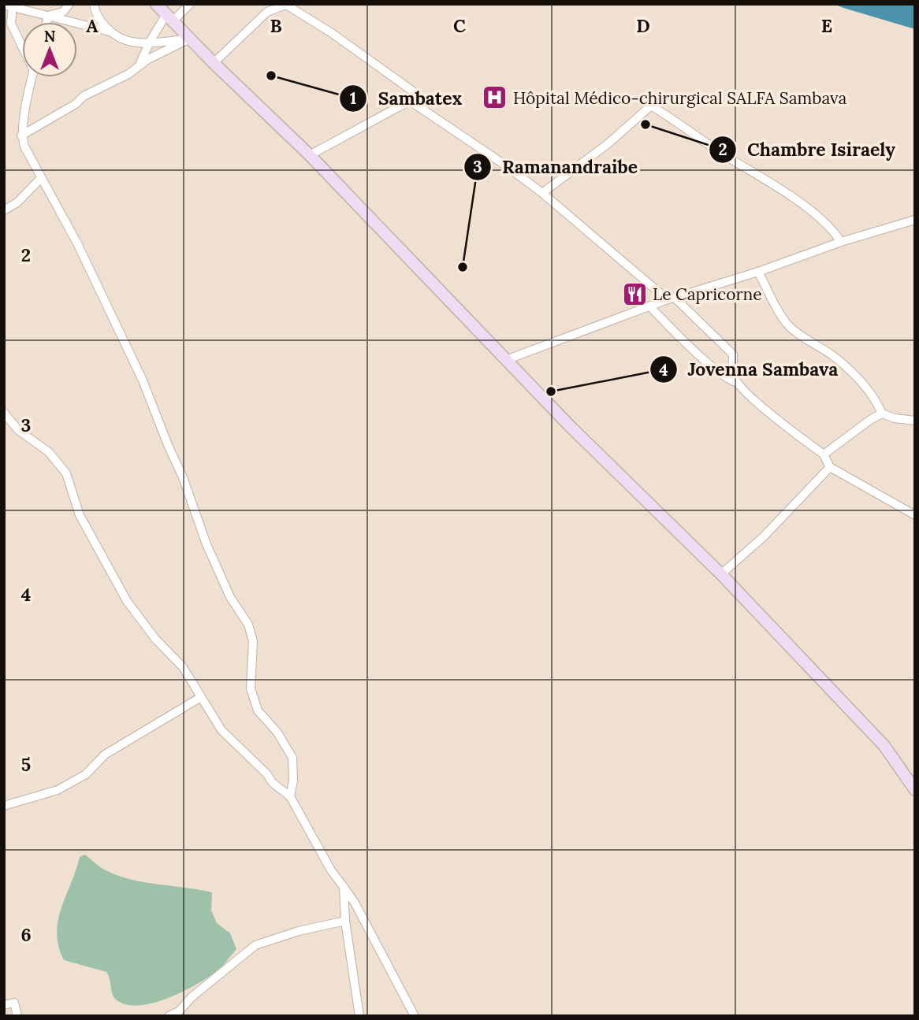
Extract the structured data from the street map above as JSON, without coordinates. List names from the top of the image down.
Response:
{
  "places": {
    "other": [
      "Sambatex",
      "Chambre Isiraely",
      "Ramanandraibe",
      "Jovenna Sambava"
    ],
    "hospital": ["Hôpital Médico-chirurgical SALFA Sambava"],
    "restaurant": ["Le Capricorne"]
  },
  "north": "top",
  "grid": {
    "columns": [
      "A",
      "B",
      "C",
      "D",
      "E"
    ],
    "rows": [
      "2",
      "3",
      "4",
      "5",
      "6"
    ]
  }
}
